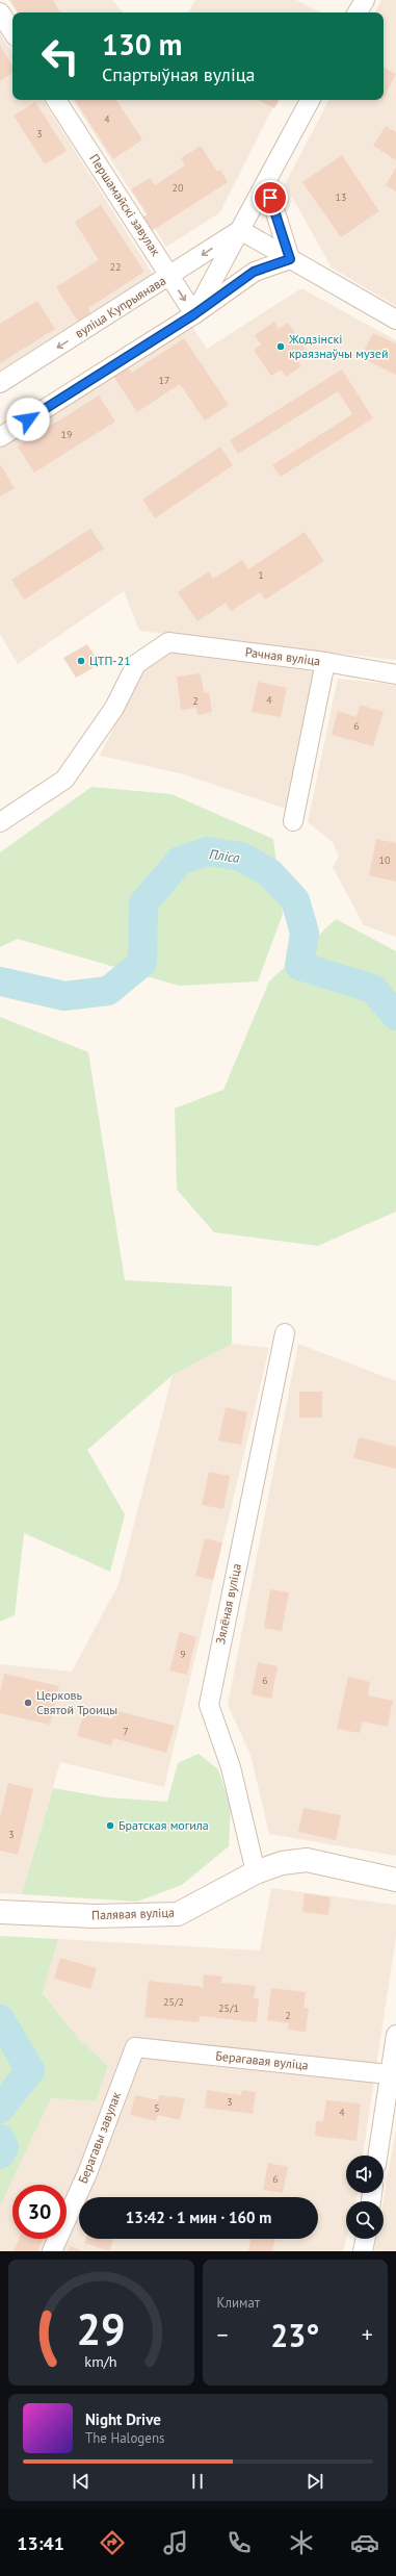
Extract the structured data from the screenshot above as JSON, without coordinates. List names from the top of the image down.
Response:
{
  "streets": {
    "street": [
      "Першамайскі завулак",
      "вуліца Купрыянава",
      "Рачная вуліца",
      "Зялёная вуліца",
      "Палявая вуліца",
      "Берагавая вуліца",
      "Берагавы завулак"
    ]
  },
  "crossings": [
    ["Першамайскі завулак", "вуліца Купрыянава"],
    ["Зялёная вуліца", "Палявая вуліца"],
    ["Берагавая вуліца", "Берагавы завулак"]
  ],
  "water": ["Пліса"],
  "places": [
    "Жодзінскі краязнаўчы музей",
    "ЦТП-21",
    "Церковь Святой Троицы",
    "Братская могила"
  ],
  "house_numbers": [
    "4",
    "3",
    "20",
    "13",
    "22",
    "17",
    "19",
    "1",
    "4",
    "2",
    "6",
    "10",
    "9",
    "6",
    "7",
    "3",
    "25/2",
    "25/1",
    "2",
    "3",
    "5",
    "4",
    "6"
  ],
  "page": {
    "turn": ["130 m", "Спартыўная вуліца"],
    "limit": "30",
    "trip": "13:42 · 1 мин · 160 m",
    "tile": "Климат",
    "heat": ["−", "23°", "+"],
    "song": ["Night Drive", "The Halogens"],
    "tabs": "13:41",
    "gauge": ["29", "km/h"]
  }
}
